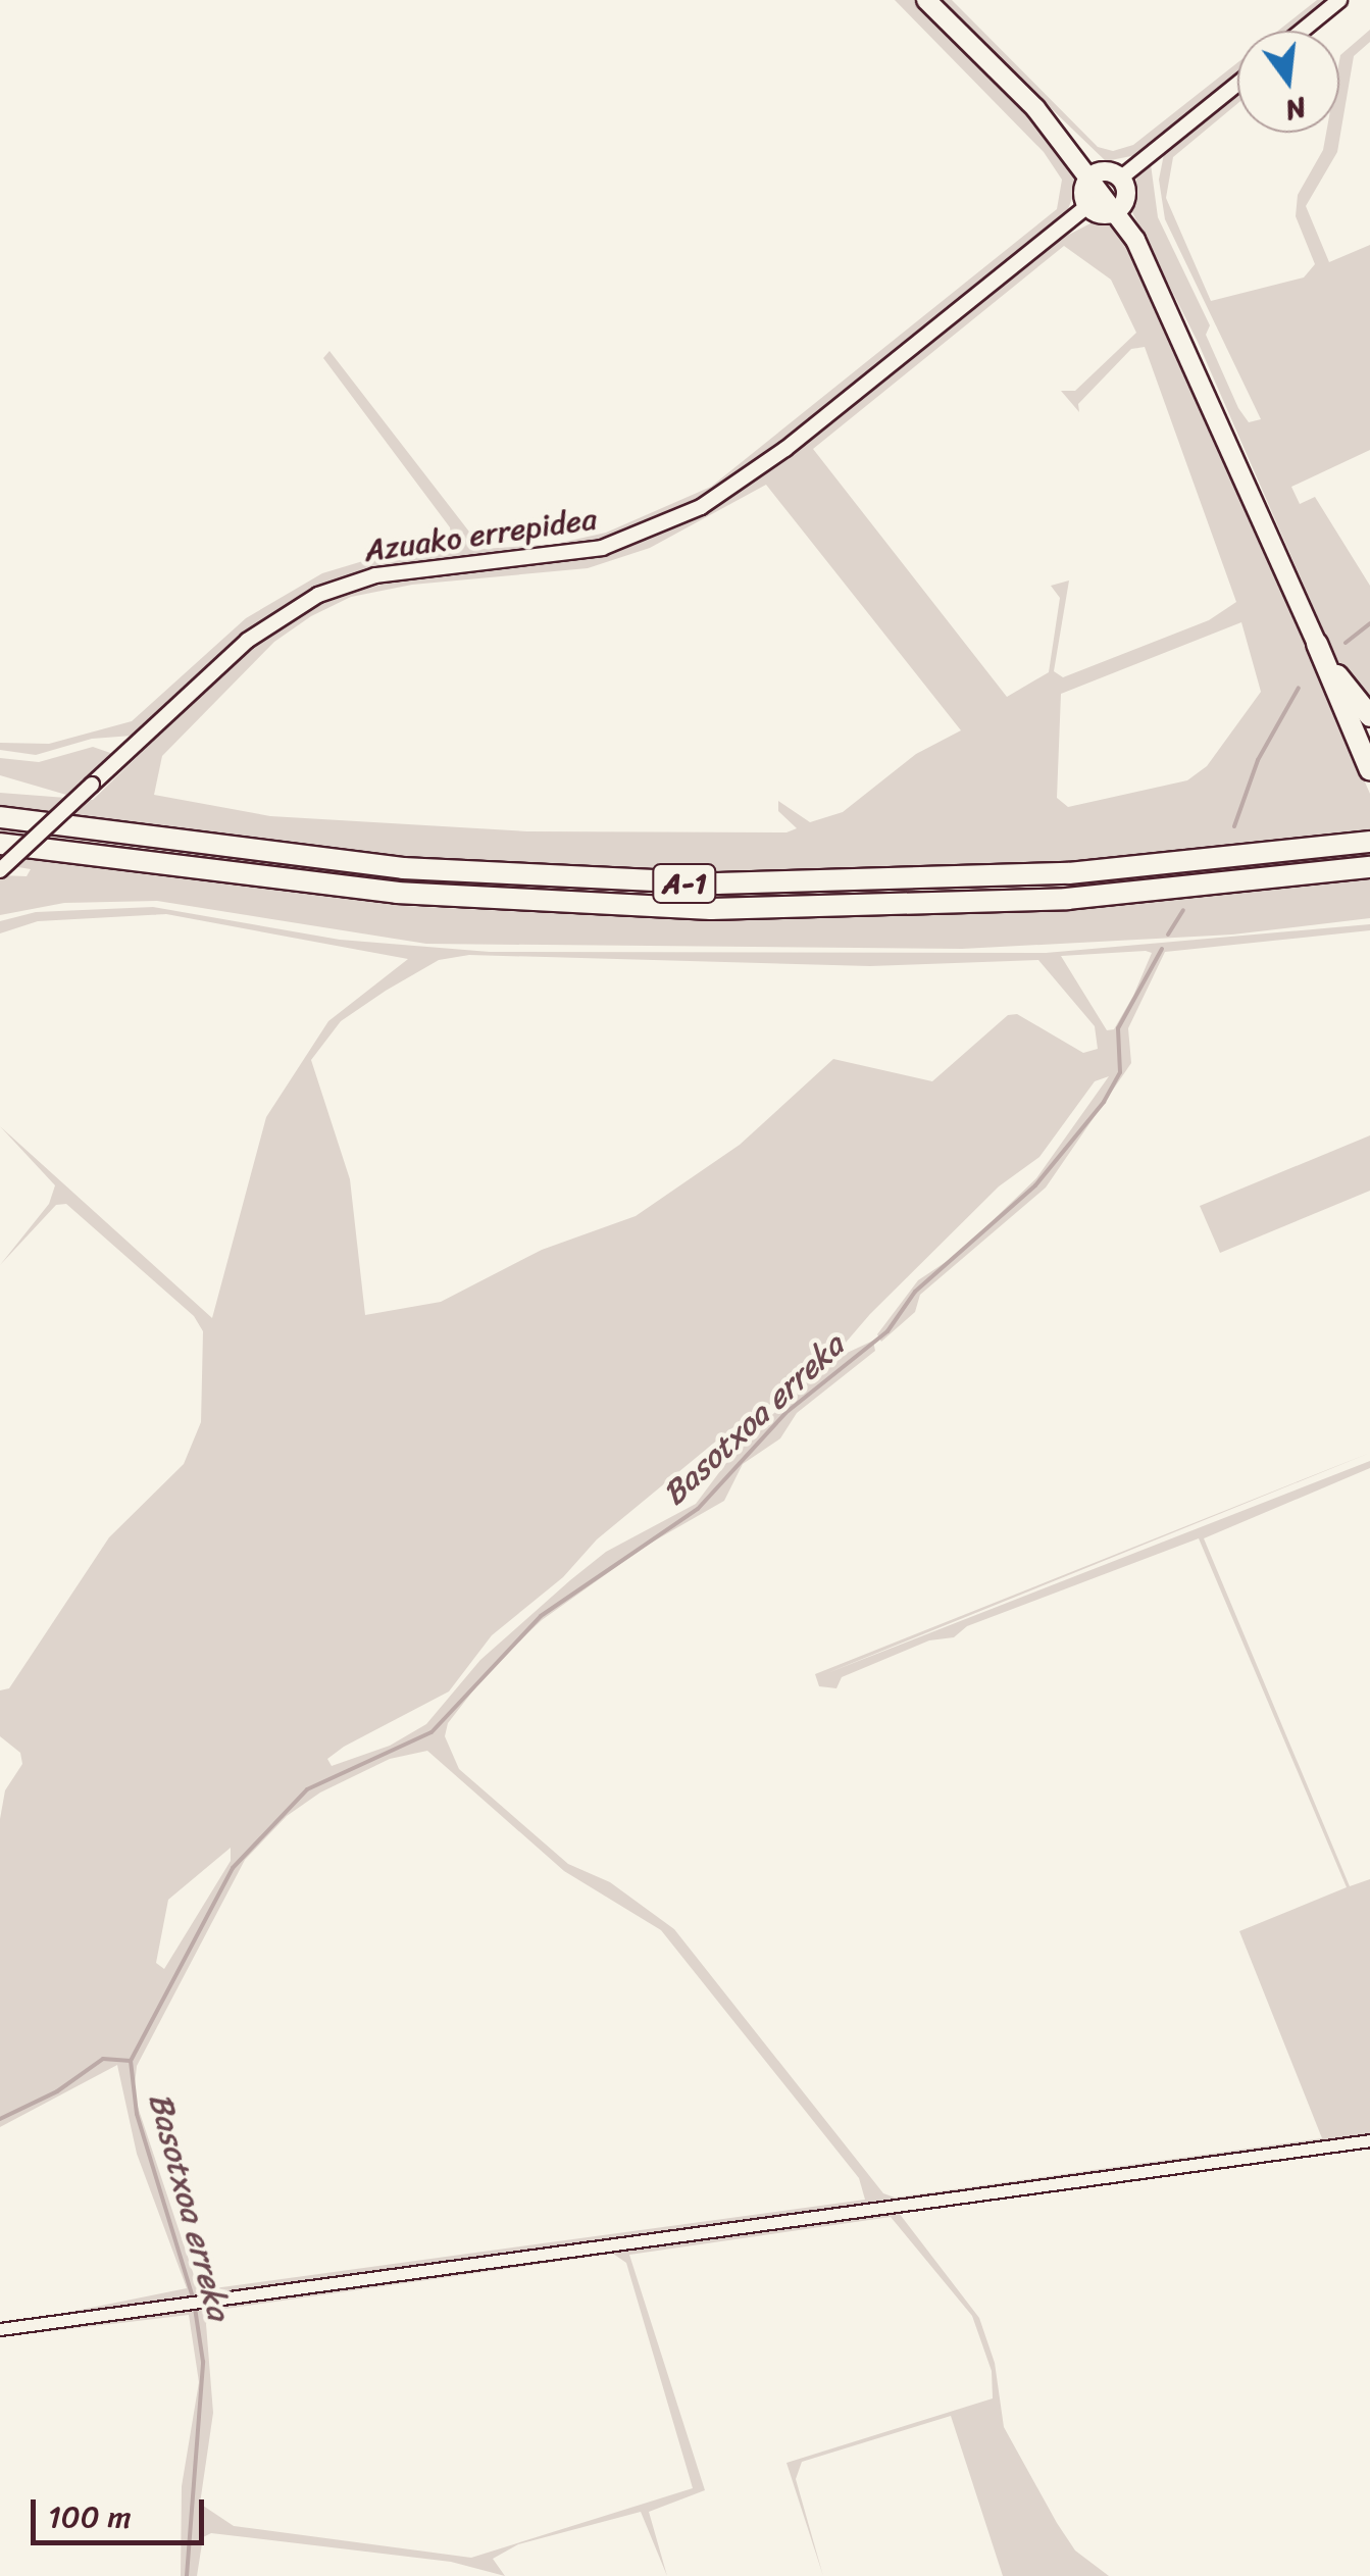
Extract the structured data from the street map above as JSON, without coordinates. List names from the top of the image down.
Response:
{
  "streets": {
    "highway": ["A-1"],
    "street": ["Azuako errepidea"]
  },
  "water": ["Basotxoa erreka"],
  "scale_bar": "100 m",
  "north": "bottom"
}
